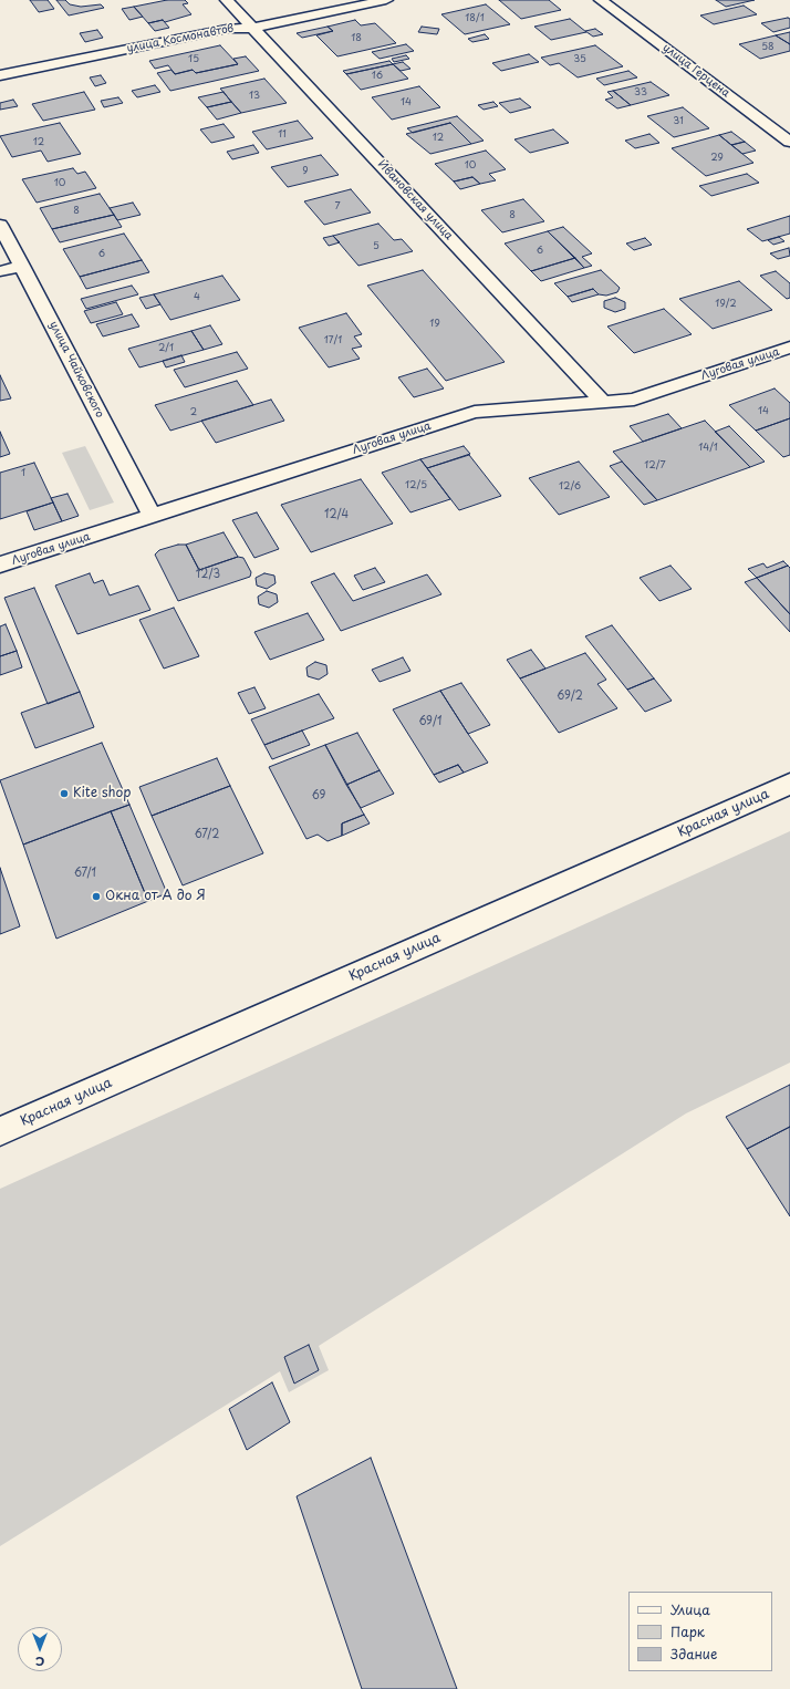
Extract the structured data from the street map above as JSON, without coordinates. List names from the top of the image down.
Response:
{
  "streets": {
    "street": [
      "улица Космонавтов",
      "улица Герцена",
      "Ивановская улица",
      "Луговая улица",
      "улица Чайковского",
      "Красная улица"
    ]
  },
  "crossings": [
    ["улица Космонавтов", "Ивановская улица"],
    ["Ивановская улица", "Луговая улица"],
    ["Луговая улица", "улица Чайковского"]
  ],
  "places": ["Kite shop", "Окна от А до Я"],
  "house_numbers": [
    "18/1",
    "18",
    "58",
    "15",
    "35",
    "16",
    "33",
    "13",
    "14",
    "31",
    "11",
    "12",
    "12",
    "29",
    "10",
    "9",
    "10",
    "7",
    "8",
    "8",
    "5",
    "6",
    "6",
    "4",
    "19/2",
    "19",
    "17/1",
    "2/1",
    "14",
    "2",
    "14/1",
    "12/7",
    "1",
    "12/5",
    "12/6",
    "12/4",
    "12/3",
    "69/2",
    "69/1",
    "69",
    "67/2",
    "67/1"
  ],
  "legend": ["Улица", "Парк", "Здание"],
  "north": "bottom"
}
